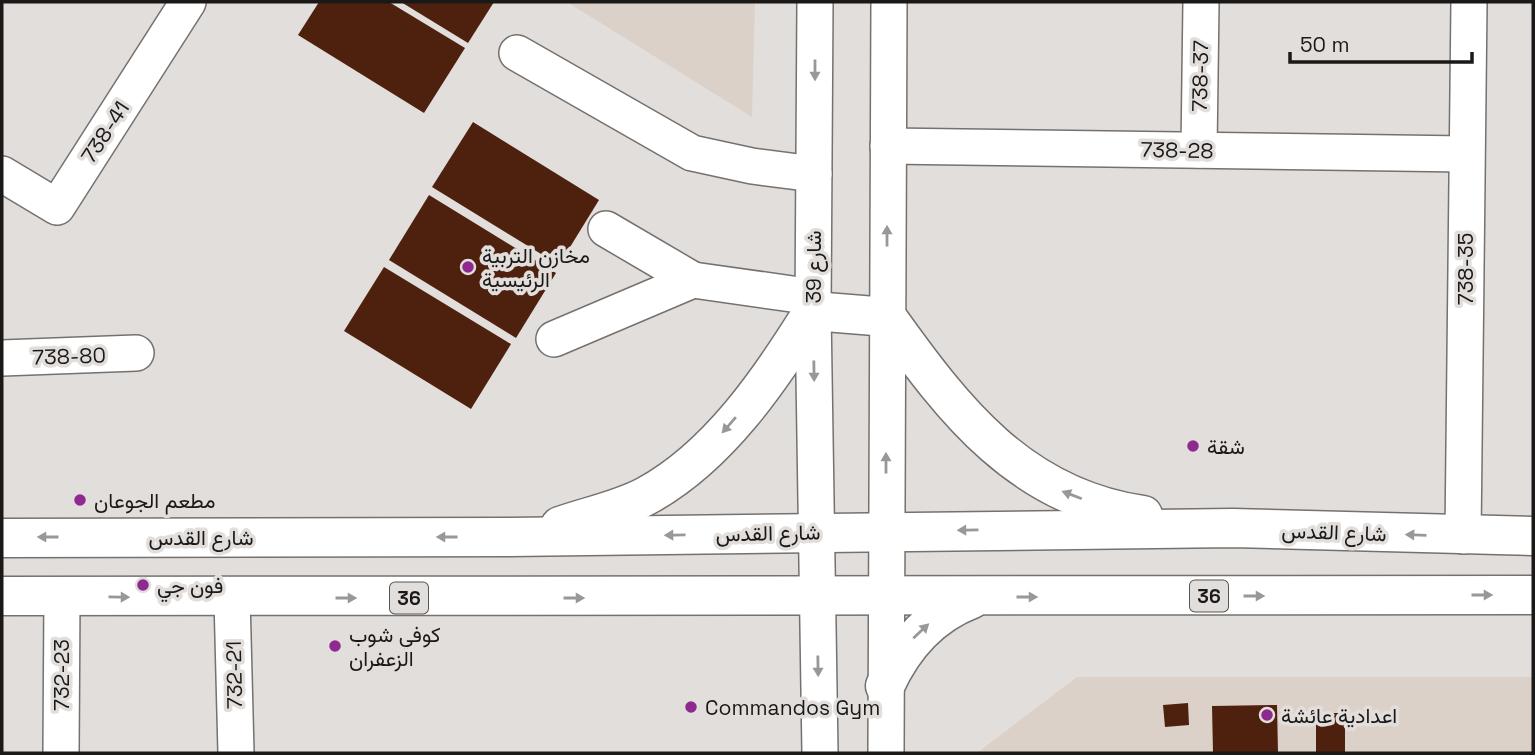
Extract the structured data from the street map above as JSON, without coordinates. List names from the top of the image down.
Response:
{
  "streets": {
    "main road": ["شارع القدس", "36"],
    "street": [
      "738-37",
      "738-41",
      "738-28",
      "شارع 39",
      "738-35",
      "738-80",
      "732-23",
      "732-21"
    ]
  },
  "crossings": [
    ["738-37", "738-28"],
    ["738-28", "738-35"],
    ["شارع 39", "شارع القدس"],
    ["شارع 39", "36"],
    ["738-35", "شارع القدس"],
    ["36", "732-23"],
    ["36", "732-21"]
  ],
  "places": [
    "مخازن التربية الرئيسية",
    "شقة",
    "مطعم الجوعان",
    "فون جي",
    "كوفي شوب الزعفران",
    "Commandos Gym",
    "اعدادية عائشة"
  ],
  "scale_bar": "50 m"
}
